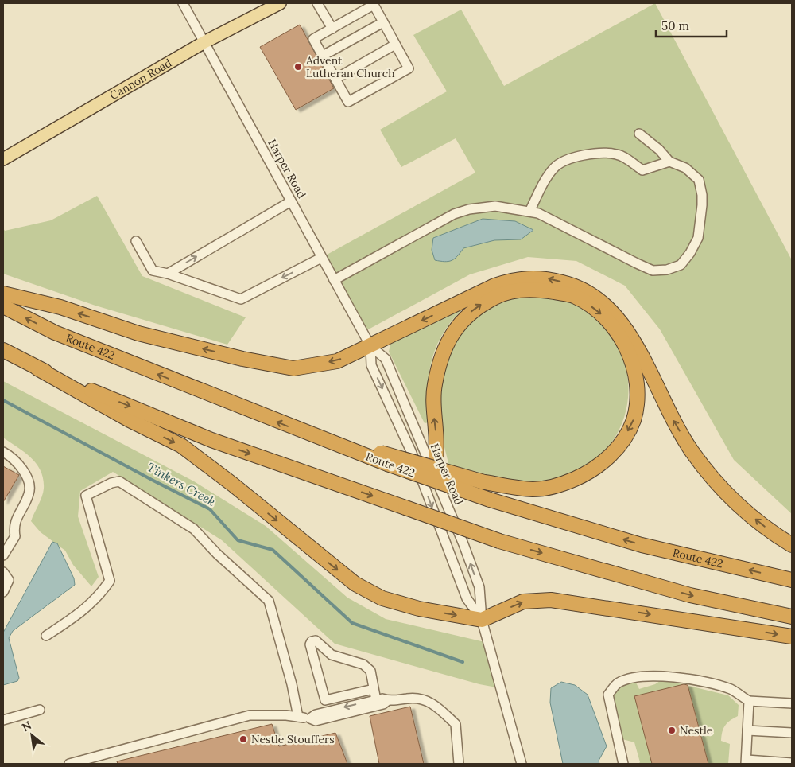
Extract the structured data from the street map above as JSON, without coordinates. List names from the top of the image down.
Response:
{
  "streets": {
    "highway": ["Route 422"],
    "main road": ["Cannon Road"],
    "street": ["Harper Road"]
  },
  "crossings": [
    ["Cannon Road", "Harper Road"]
  ],
  "water": ["Tinkers Creek"],
  "places": ["Advent Lutheran Church", "Nestle", "Nestle Stouffers"],
  "scale_bar": "50 m",
  "north": "top left"
}
